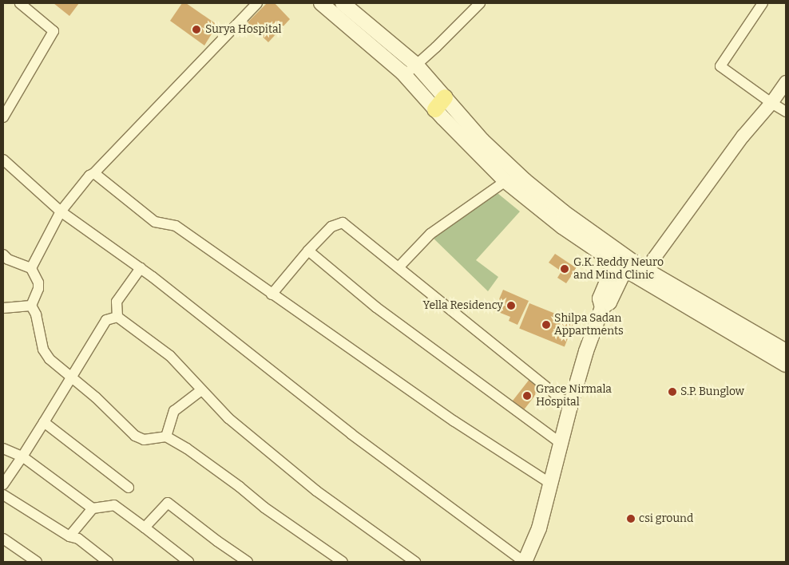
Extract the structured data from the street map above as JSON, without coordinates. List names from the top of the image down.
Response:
{
  "places": [
    "Surya Hospital",
    "G.K. Reddy Neuro and Mind Clinic",
    "Yella Residency",
    "Shilpa Sadan Appartments",
    "S.P. Bunglow",
    "Grace Nirmala Hospital",
    "csi ground"
  ]
}
